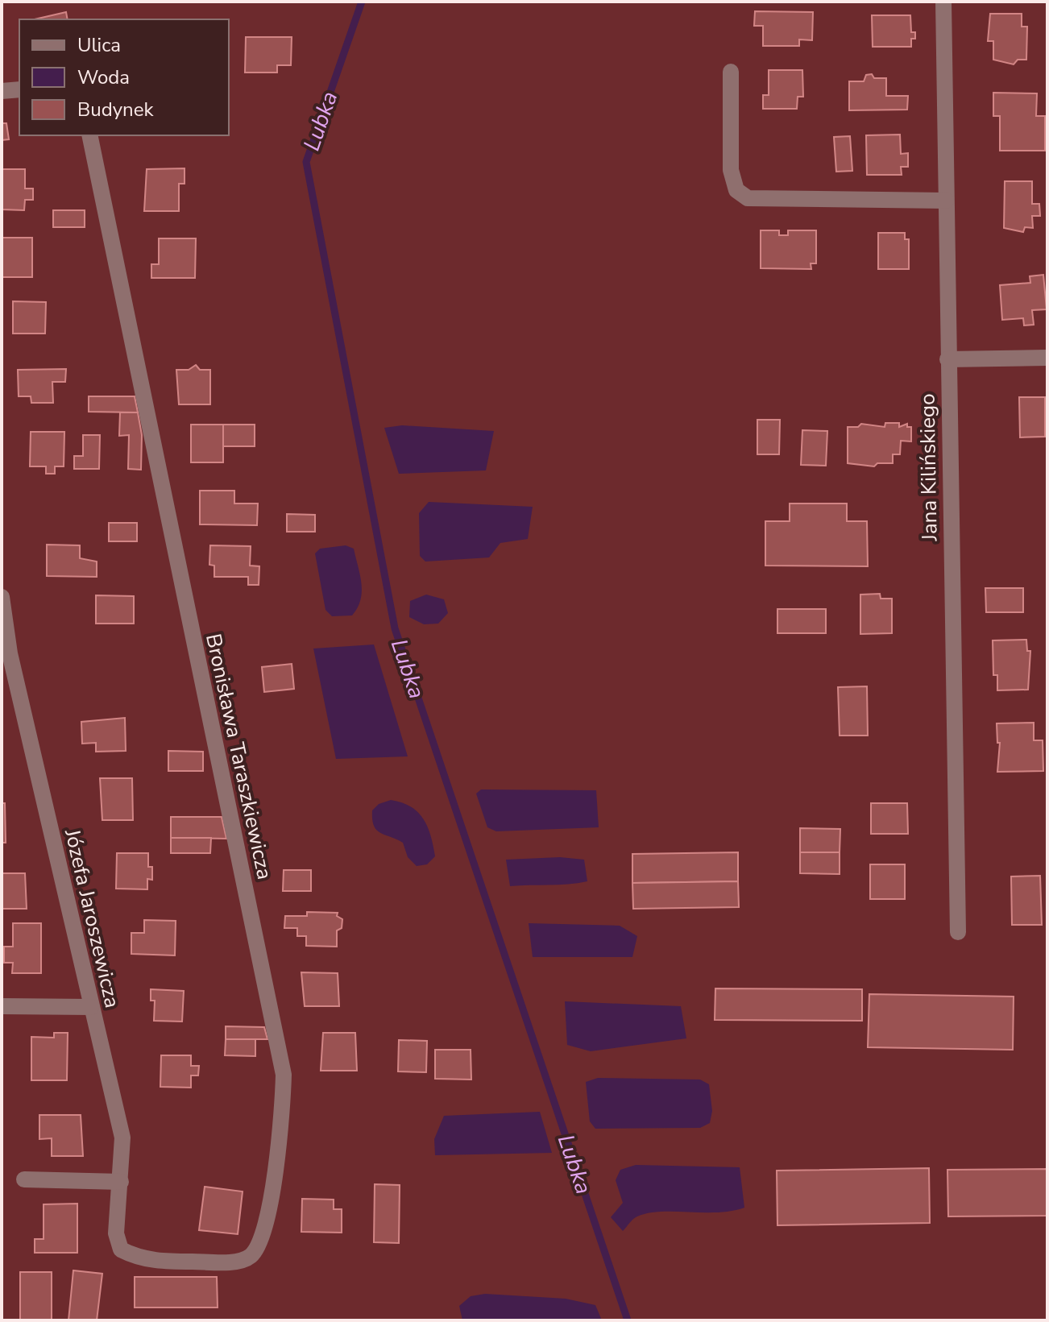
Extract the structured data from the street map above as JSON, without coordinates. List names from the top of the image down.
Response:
{
  "streets": {
    "street": ["Jana Kilińskiego", "Bronisława Taraszkiewicza", "Józefa Jaroszewicza"]
  },
  "crossings": [
    ["Bronisława Taraszkiewicza", "Józefa Jaroszewicza"]
  ],
  "water": ["Lubka"],
  "legend": ["Ulica", "Woda", "Budynek"]
}
